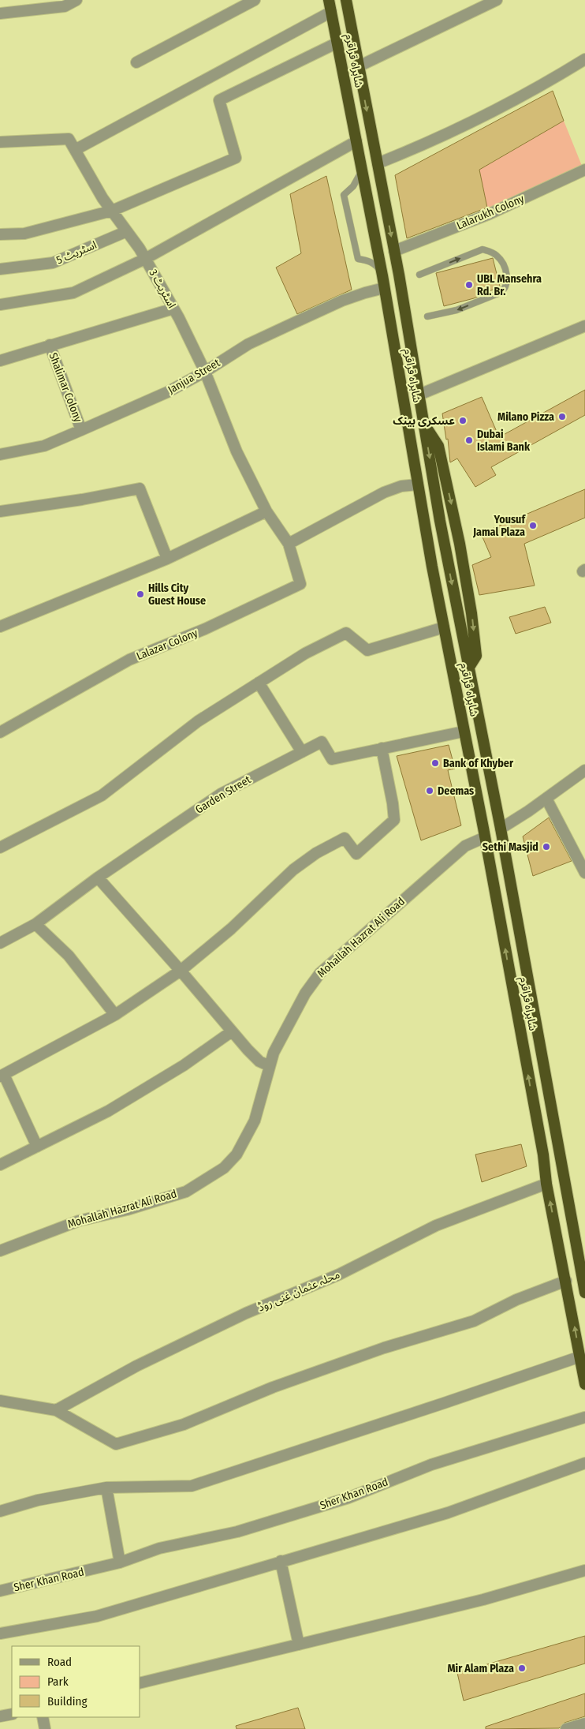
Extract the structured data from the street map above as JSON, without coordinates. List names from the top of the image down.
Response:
{
  "streets": {
    "highway": ["شاہراہ قراقرم"],
    "street": [
      "Lalarukh Colony",
      "اسٹریٹ 5",
      "اسٹریٹ 3",
      "Janjua Street",
      "Shalimar Colony",
      "Lalazar Colony",
      "Garden Street",
      "Mohallah Hazrat Ali Road",
      "محلہ عثمان غنی روڈ",
      "Sher Khan Road"
    ]
  },
  "crossings": [
    ["شاہراہ قراقرم", "Lalarukh Colony"],
    ["شاہراہ قراقرم", "Janjua Street"],
    ["شاہراہ قراقرم", "Garden Street"],
    ["شاہراہ قراقرم", "Mohallah Hazrat Ali Road"],
    ["شاہراہ قراقرم", "محلہ عثمان غنی روڈ"],
    ["اسٹریٹ 5", "اسٹریٹ 3"],
    ["اسٹریٹ 3", "Janjua Street"],
    ["اسٹریٹ 3", "Lalazar Colony"],
    ["Janjua Street", "Shalimar Colony"]
  ],
  "places": [
    "UBL Mansehra Rd. Br.",
    "Milano Pizza",
    "عسکری بینک",
    "Dubai Islami Bank",
    "Yousuf Jamal Plaza",
    "Hills City Guest House",
    "Bank of Khyber",
    "Deemas",
    "Sethi Masjid",
    "Mir Alam Plaza"
  ],
  "legend": ["Road", "Park", "Building"]
}
